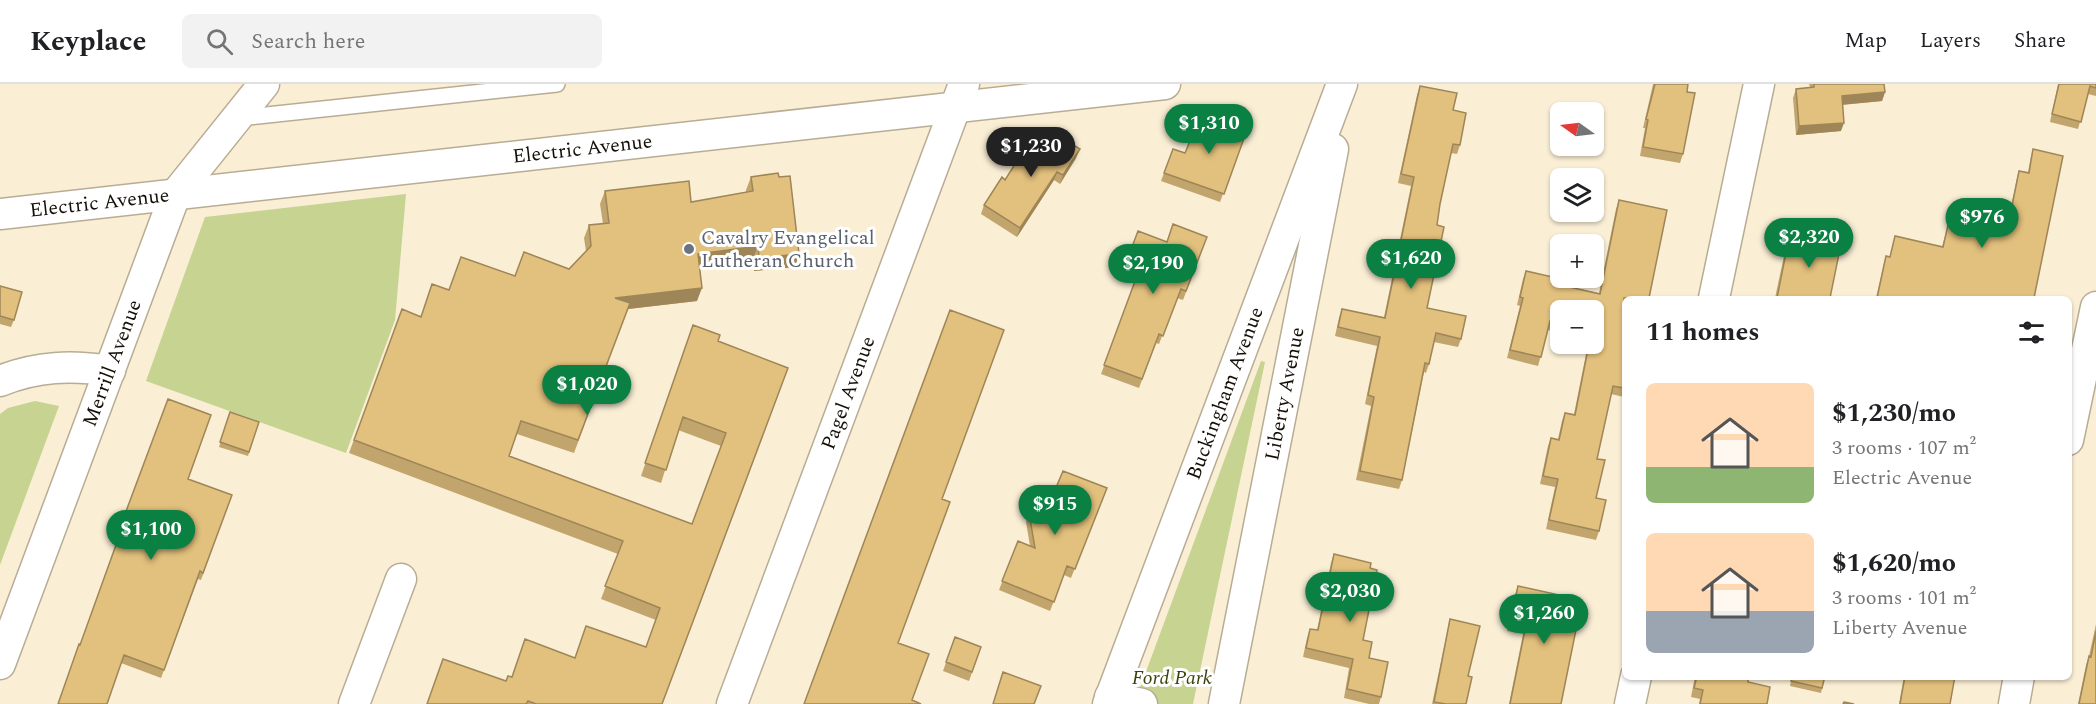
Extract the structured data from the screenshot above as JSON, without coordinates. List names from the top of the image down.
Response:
{
  "streets": {
    "street": [
      "Electric Avenue",
      "Merrill Avenue",
      "Pagel Avenue",
      "Buckingham Avenue",
      "Liberty Avenue"
    ]
  },
  "crossings": [
    ["Electric Avenue", "Merrill Avenue"],
    ["Electric Avenue", "Pagel Avenue"],
    ["Buckingham Avenue", "Liberty Avenue"]
  ],
  "parks": ["Ford Park"],
  "places": ["Cavalry Evangelical Lutheran Church"],
  "north": "left",
  "page": {
    "header": "Keyplace",
    "search": "Search here",
    "nav": ["Map", "Layers", "Share"],
    "map_buttons": ["+", "−"],
    "price": [
      "$1,310",
      "$1,230",
      "$976",
      "$2,320",
      "$1,620",
      "$2,190",
      "$1,020",
      "$915",
      "$1,100",
      "$2,030",
      "$1,260"
    ],
    "heading": "11 homes",
    "list": [
      {
        "name": "$1,230/mo",
        "note": "3 rooms · 107 m² · Electric Avenue"
      },
      {
        "name": "$1,620/mo",
        "note": "3 rooms · 101 m² · Liberty Avenue"
      }
    ]
  }
}
